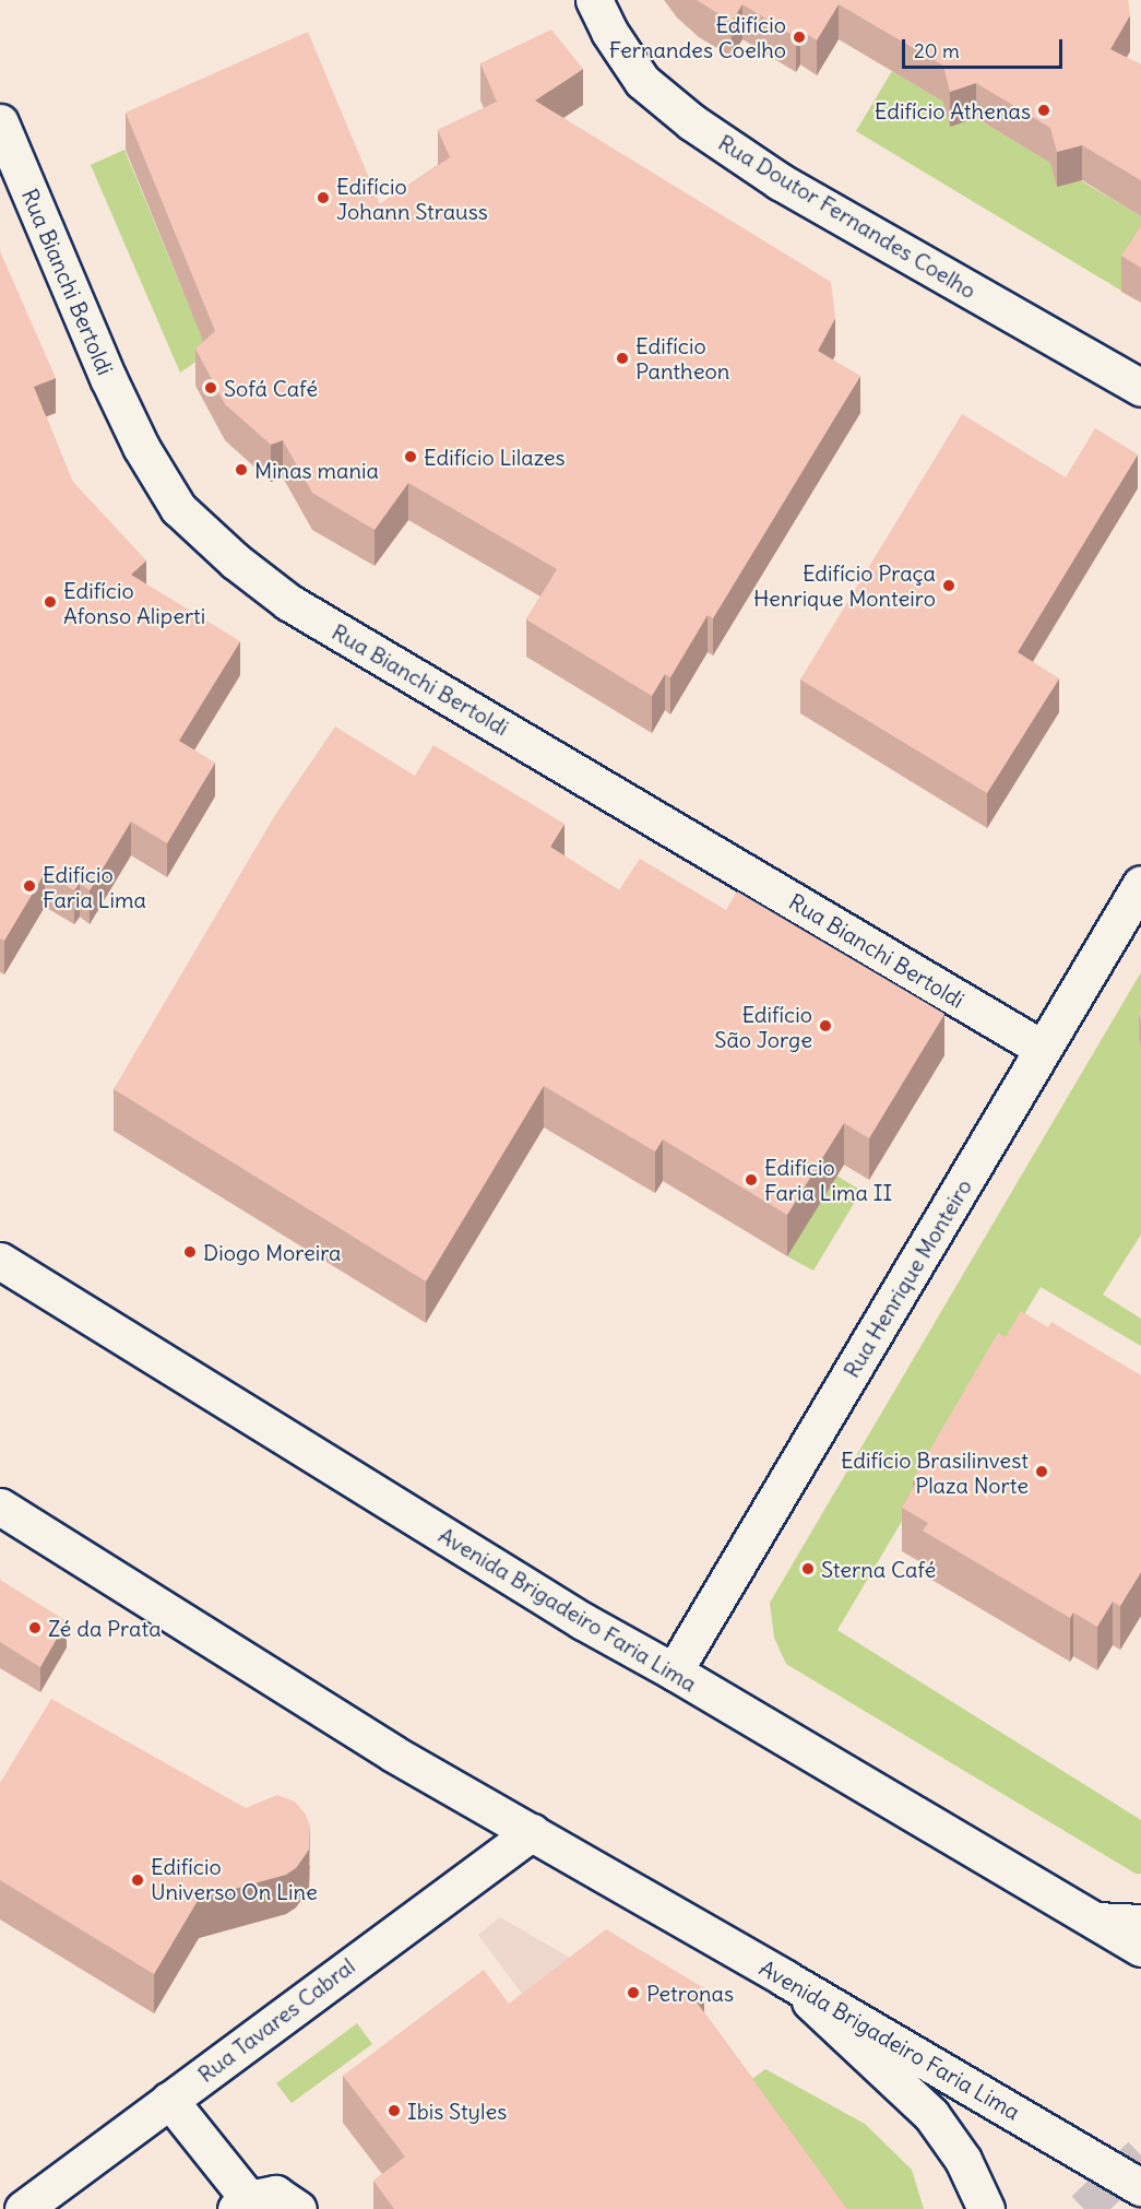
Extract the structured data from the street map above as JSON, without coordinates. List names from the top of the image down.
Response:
{
  "streets": {
    "main road": [
      "Rua Doutor Fernandes Coelho",
      "Rua Bianchi Bertoldi",
      "Rua Henrique Monteiro",
      "Avenida Brigadeiro Faria Lima",
      "Rua Tavares Cabral"
    ]
  },
  "crossings": [
    ["Rua Bianchi Bertoldi", "Rua Henrique Monteiro"],
    ["Rua Henrique Monteiro", "Avenida Brigadeiro Faria Lima"],
    ["Avenida Brigadeiro Faria Lima", "Rua Tavares Cabral"]
  ],
  "places": [
    "Edifício Fernandes Coelho",
    "Edifício Athenas",
    "Edifício Johann Strauss",
    "Edifício Pantheon",
    "Sofá Café",
    "Edifício Lilazes",
    "Minas mania",
    "Edifício Praça Henrique Monteiro",
    "Edifício Afonso Aliperti",
    "Edifício Faria Lima",
    "Edifício São Jorge",
    "Edifício Faria Lima II",
    "Diogo Moreira",
    "Edifício Brasilinvest Plaza Norte",
    "Sterna Café",
    "Zé da Prata",
    "Edifício Universo On Line",
    "Petronas",
    "Ibis Styles"
  ],
  "scale_bar": "20 m"
}
